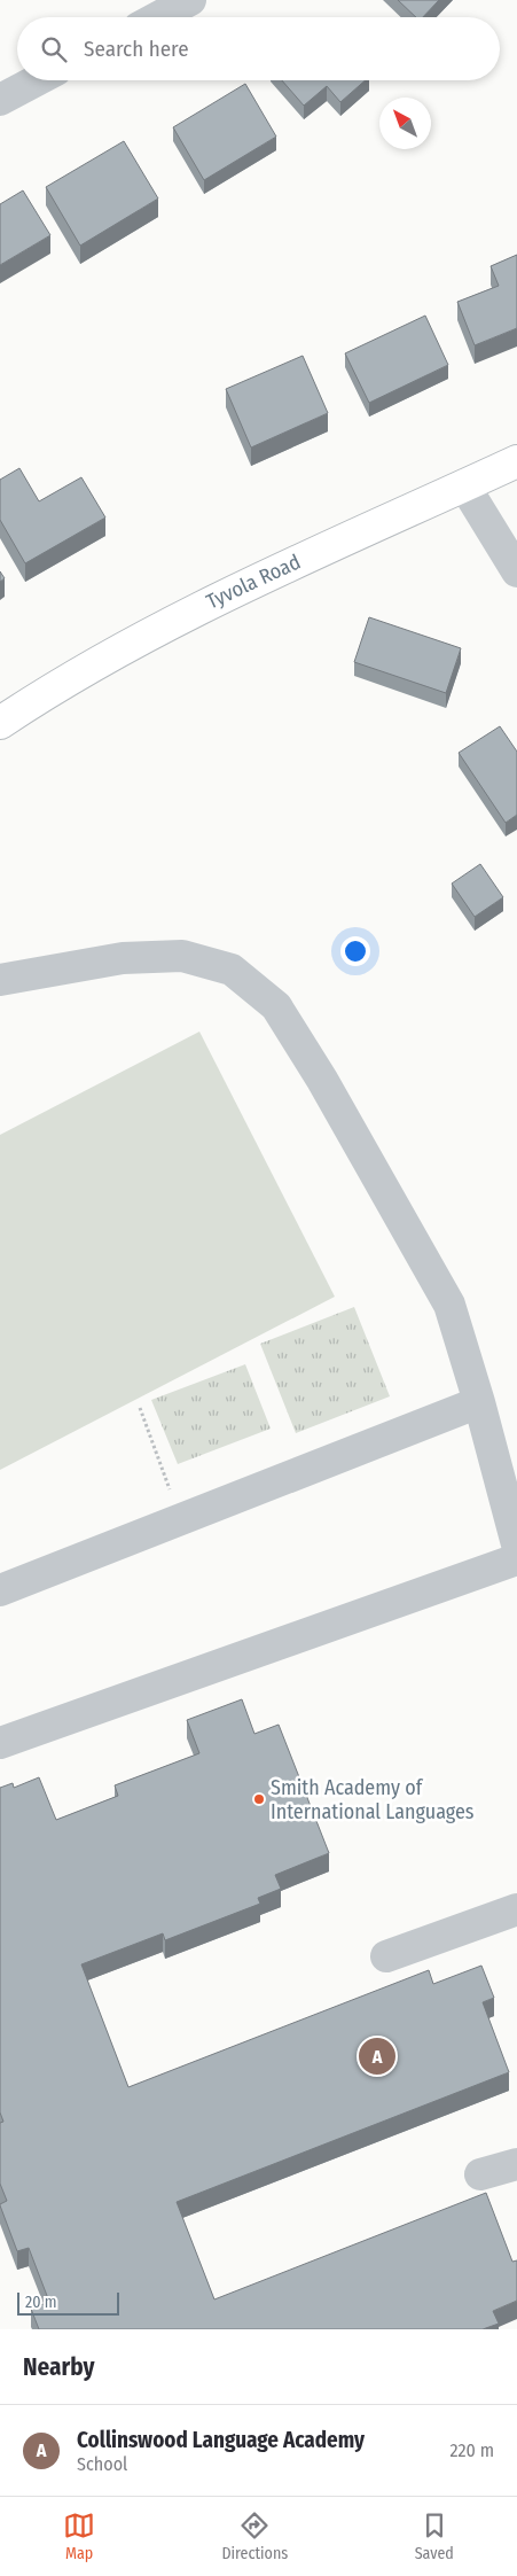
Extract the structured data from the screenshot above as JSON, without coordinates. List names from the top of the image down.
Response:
{
  "streets": {
    "main road": ["Tyvola Road"]
  },
  "places": ["Smith Academy of International Languages"],
  "scale_bar": "20 m",
  "north": "top left",
  "page": {
    "search": "Search here",
    "pins": "A",
    "scale": "20 m",
    "heading": "Nearby",
    "list": [
      {
        "mark": "A",
        "name": "Collinswood Language Academy",
        "note": "School",
        "value": "220 m"
      }
    ],
    "nav": ["Map", "Directions", "Saved"]
  }
}
